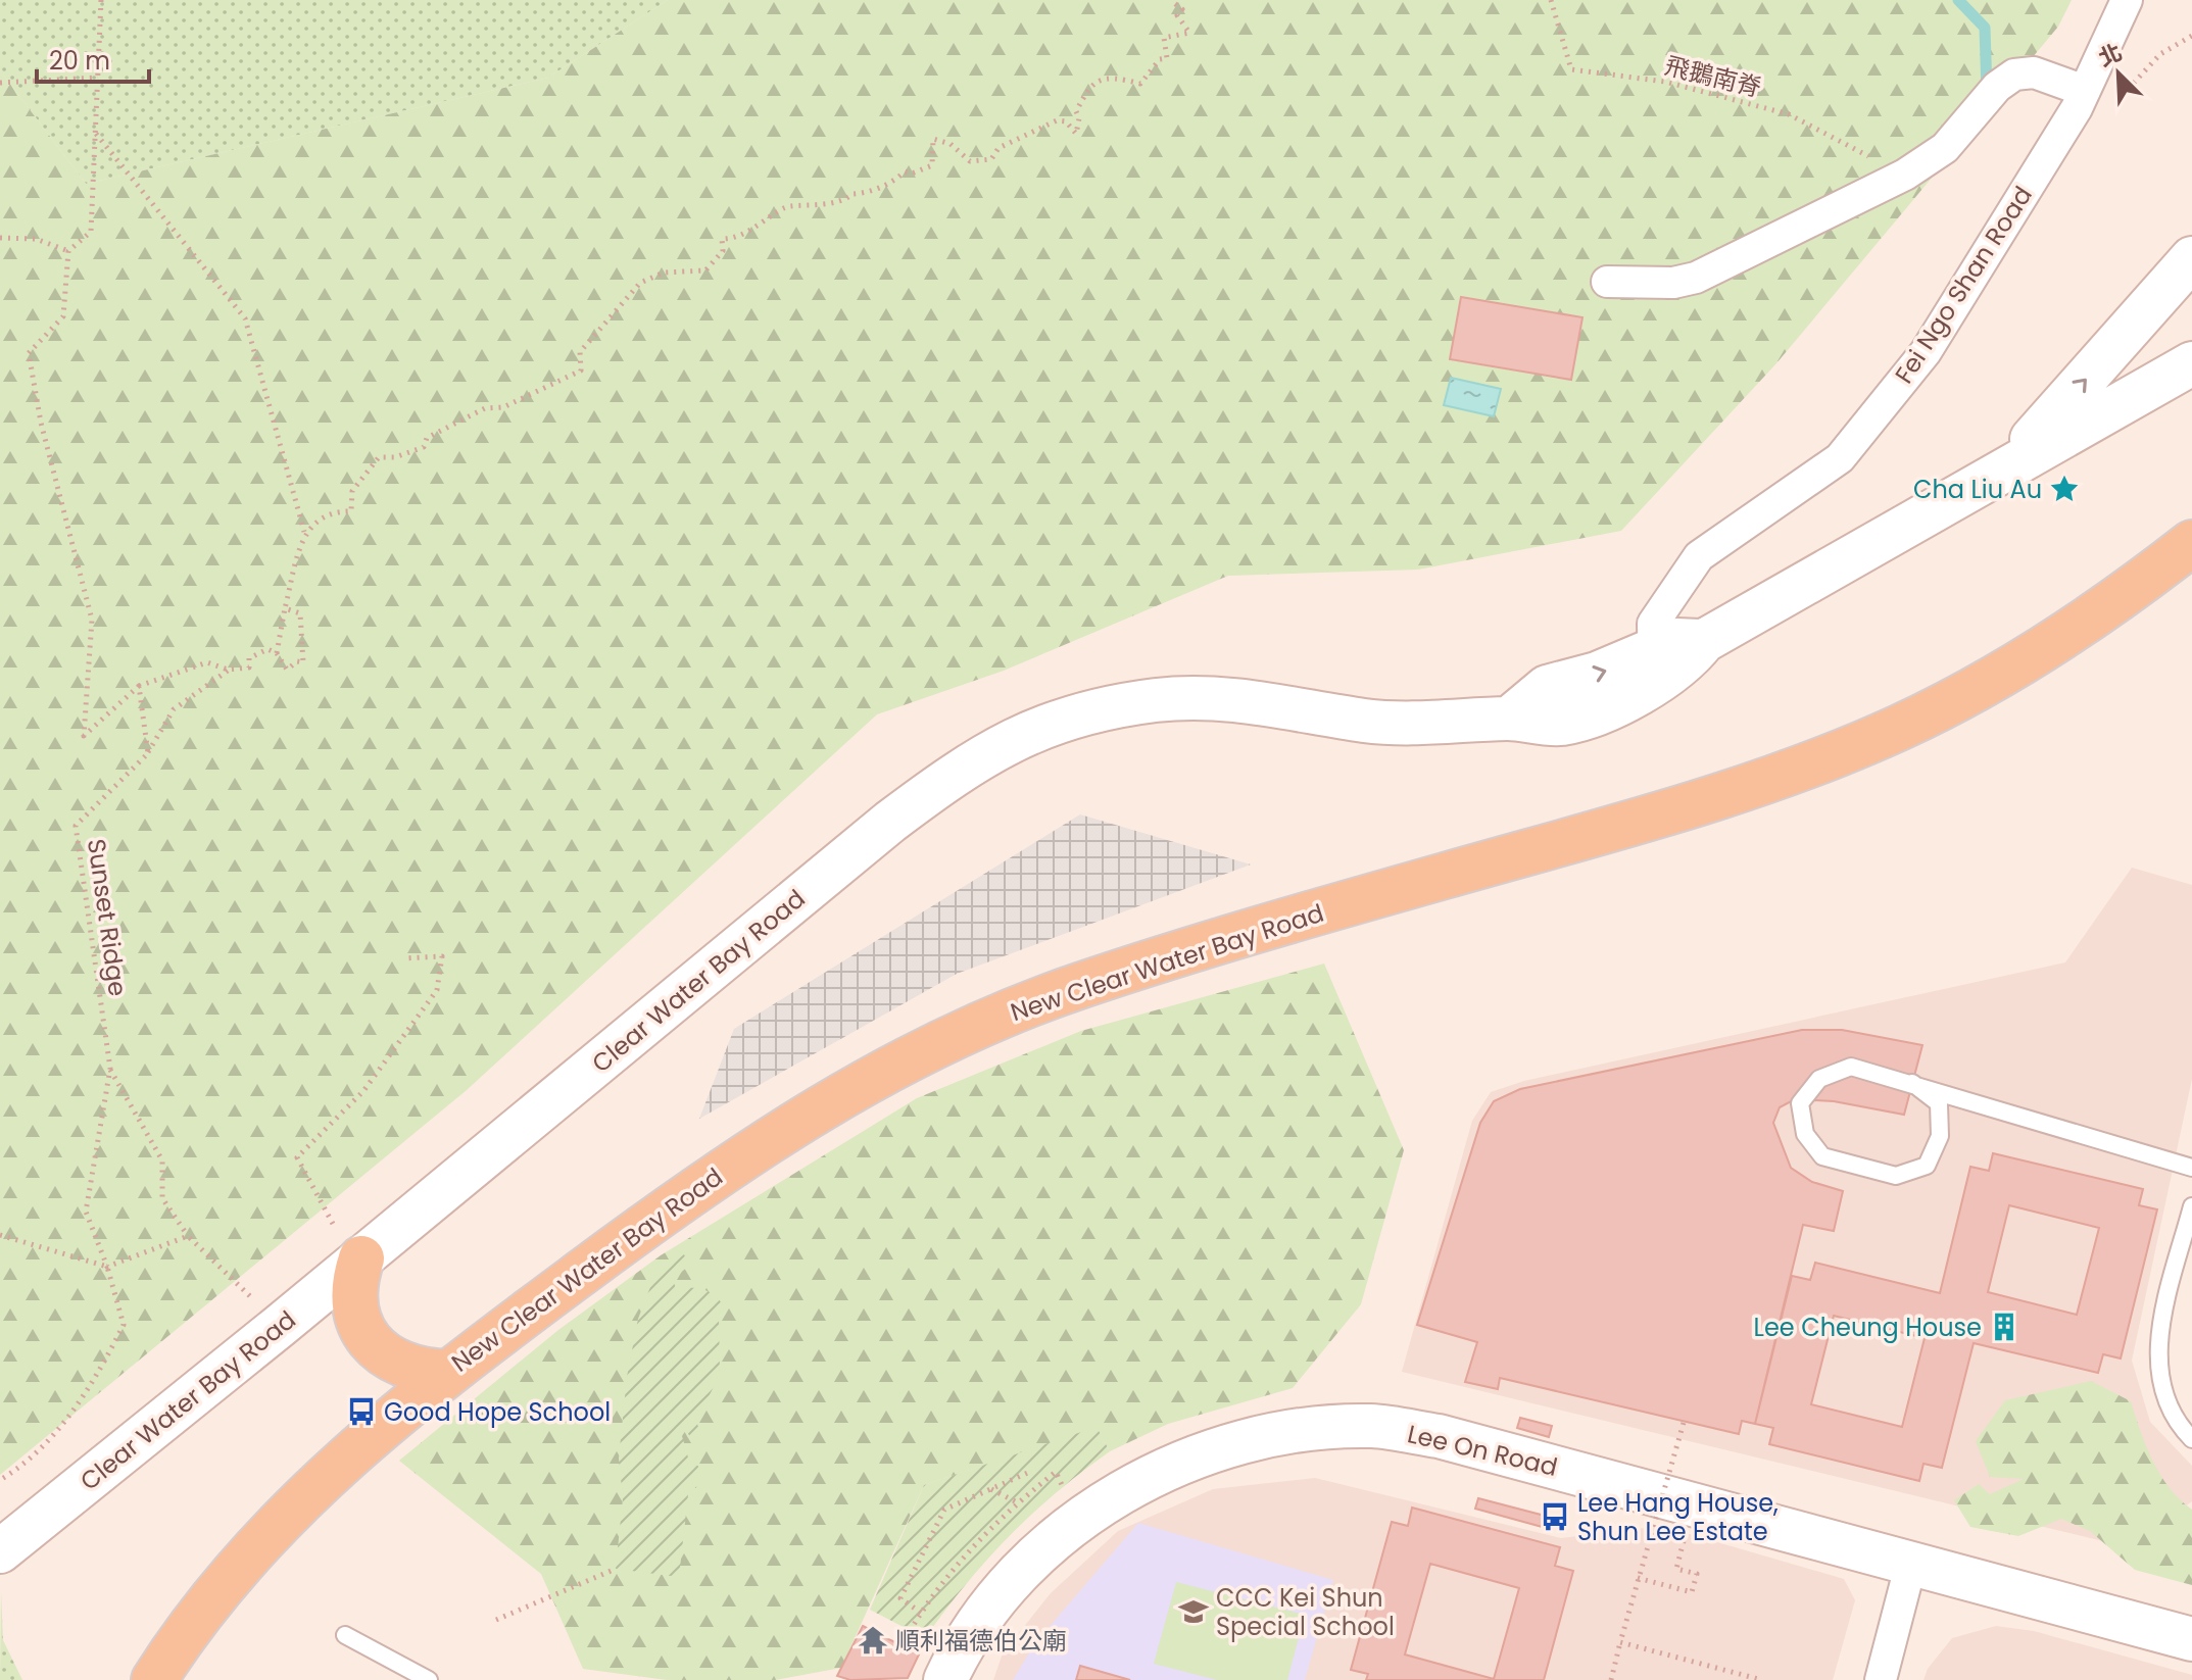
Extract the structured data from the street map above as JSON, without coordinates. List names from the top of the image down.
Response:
{
  "streets": {
    "main road": ["New Clear Water Bay Road", "Clear Water Bay Road", "Lee On Road"],
    "street": ["Fei Ngo Shan Road"],
    "path": ["飛鵝南脊", "Sunset Ridge"]
  },
  "crossings": [
    ["Fei Ngo Shan Road", "Clear Water Bay Road"]
  ],
  "places": {
    "place": ["Cha Liu Au"],
    "building": ["Lee Cheung House"],
    "bus stop": ["Good Hope School", "Lee Hang House, Shun Lee Estate"],
    "school or university": ["CCC Kei Shun Special School"],
    "temple": ["順利福德伯公廟"]
  },
  "scale_bar": "20 m",
  "north": "top left"
}
